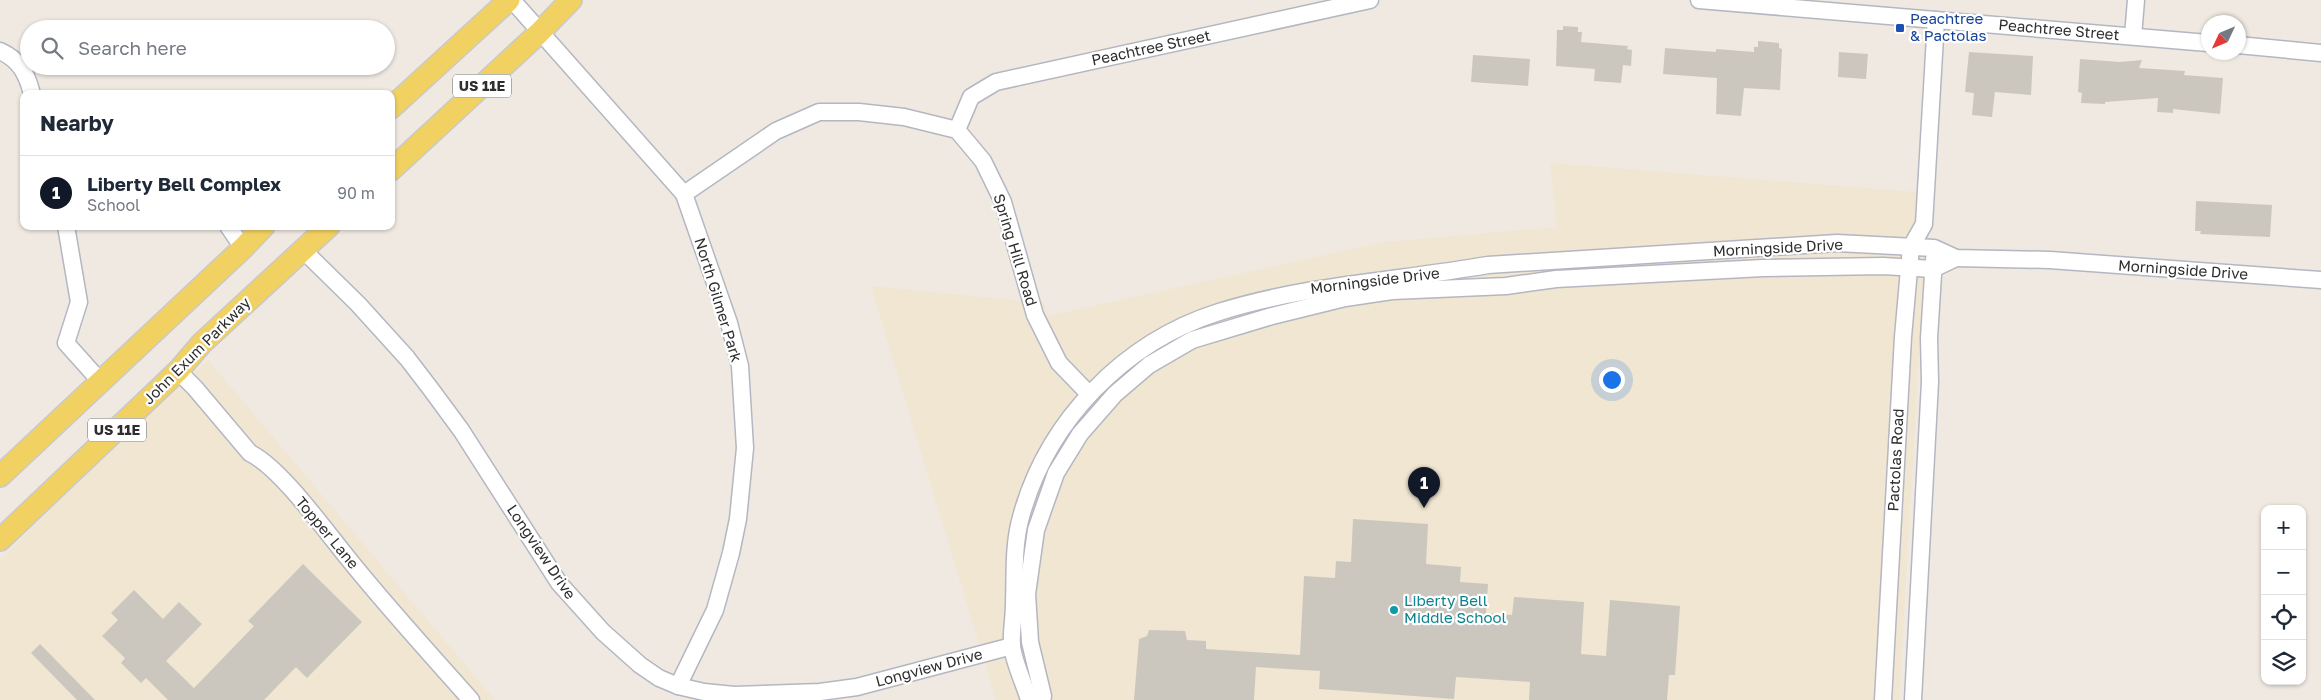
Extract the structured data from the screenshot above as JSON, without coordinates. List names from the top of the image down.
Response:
{
  "streets": {
    "main road": ["US 11E", "John Exum Parkway"],
    "street": [
      "Peachtree Street",
      "Morningside Drive",
      "Spring Hill Road",
      "North Gilmer Park",
      "Pactolas Road",
      "Topper Lane",
      "Longview Drive"
    ]
  },
  "crossings": [
    ["Peachtree Street", "Spring Hill Road"],
    ["Peachtree Street", "Pactolas Road"],
    ["US 11E", "North Gilmer Park"],
    ["Morningside Drive", "Spring Hill Road"],
    ["Morningside Drive", "Pactolas Road"],
    ["Morningside Drive", "Longview Drive"],
    ["North Gilmer Park", "Longview Drive"],
    ["John Exum Parkway", "Topper Lane"],
    ["John Exum Parkway", "Longview Drive"]
  ],
  "places": {
    "transit": ["Peachtree & Pactolas"],
    "other": ["Liberty Bell Middle School"]
  },
  "north": "bottom left",
  "page": {
    "search": "Search here",
    "heading": "Nearby",
    "list": [
      {
        "mark": "1",
        "name": "Liberty Bell Complex",
        "note": "School",
        "value": "90 m"
      }
    ],
    "pins": "1",
    "map_buttons": ["+", "−"]
  }
}
